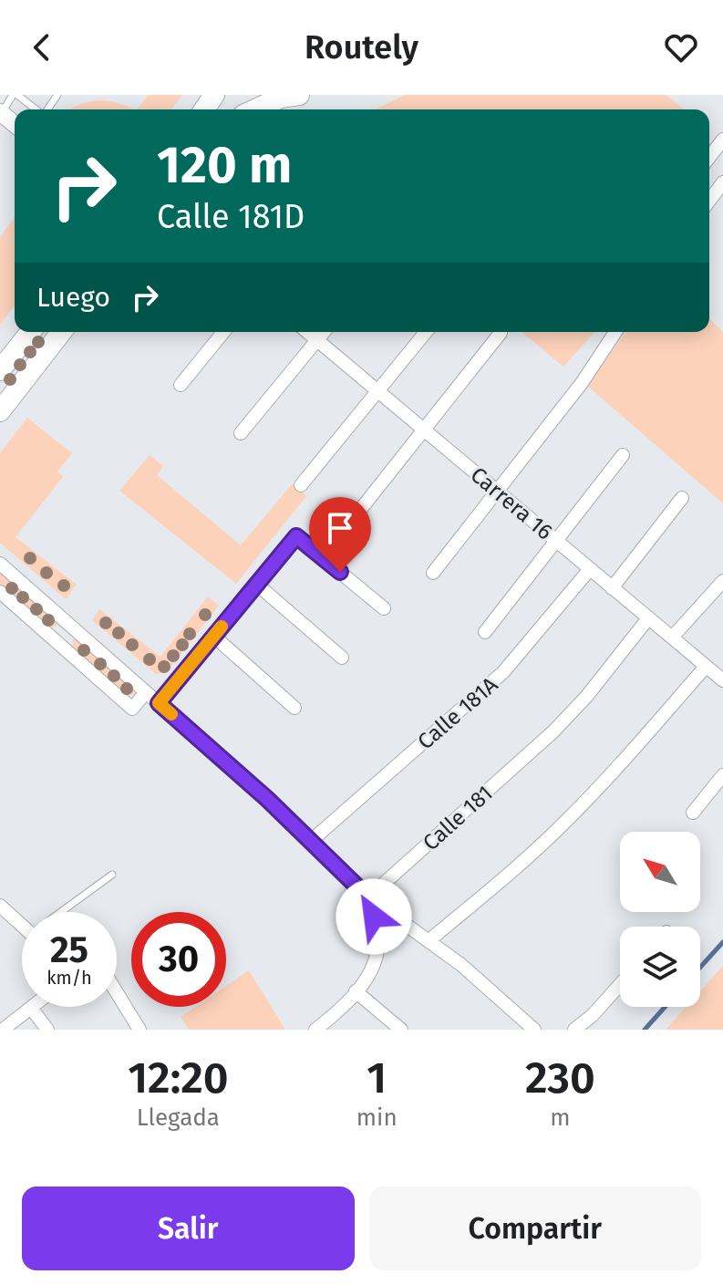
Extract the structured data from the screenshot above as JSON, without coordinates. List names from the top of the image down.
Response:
{
  "streets": {
    "street": ["Carrera 16", "Calle 181A", "Calle 181"]
  },
  "crossings": [
    ["Carrera 16", "Calle 181A"],
    ["Carrera 16", "Calle 181"]
  ],
  "north": "top left",
  "page": {
    "header": "Routely",
    "turn": ["120 m", "Calle 181D"],
    "then": "Luego",
    "speed": "25 km/h",
    "limit": "30",
    "eta": [
      "12:20",
      "Llegada",
      "1",
      "min",
      "230",
      "m"
    ],
    "buttons": ["Salir", "Compartir"]
  }
}
